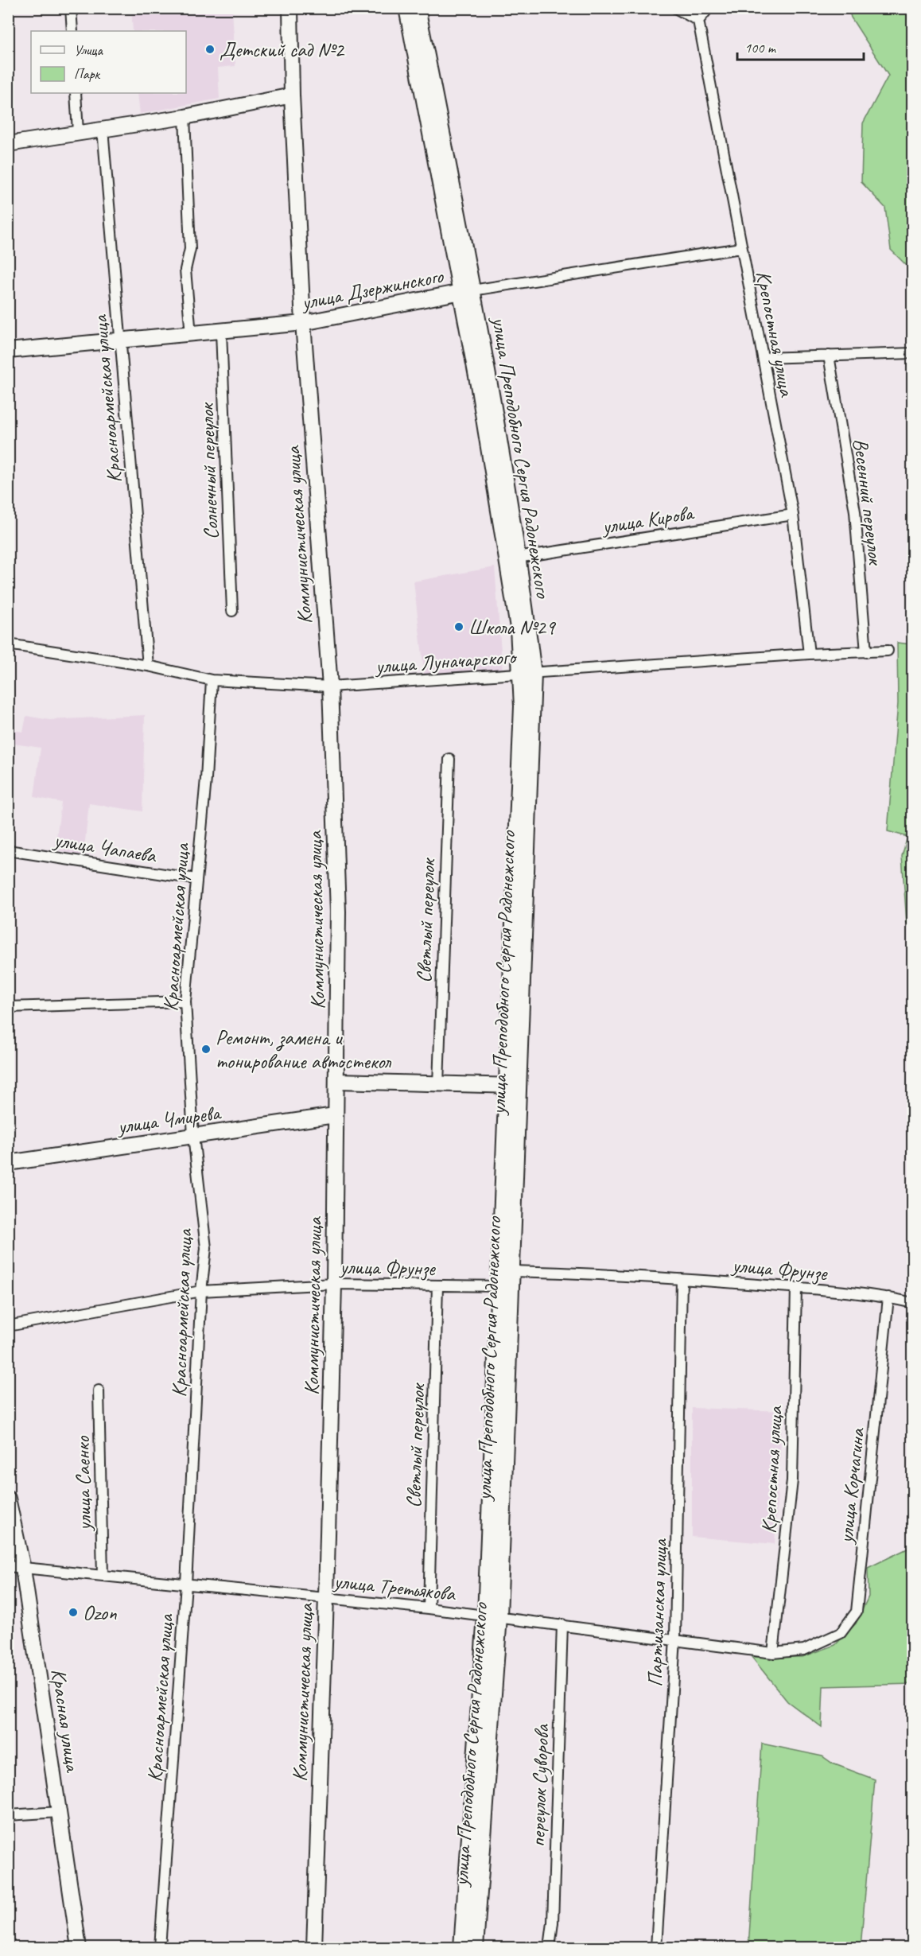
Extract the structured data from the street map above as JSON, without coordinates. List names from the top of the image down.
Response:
{
  "streets": {
    "street": [
      "улица Дзержинского",
      "Крепостная улица",
      "Красноармейская улица",
      "улица Преподобного Сергия Радонежского",
      "Солнечный переулок",
      "Весенний переулок",
      "улица Кирова",
      "Коммунистическая улица",
      "улица Луначарского",
      "улица Чапаева",
      "Светлый переулок",
      "улица Чмирева",
      "улица Фрунзе",
      "улица Саенко",
      "улица Корчагина",
      "улица Третьякова",
      "Партизанская улица",
      "Красная улица",
      "переулок Суворова"
    ]
  },
  "crossings": [
    ["улица Дзержинского", "Крепостная улица"],
    ["улица Дзержинского", "Красноармейская улица"],
    ["улица Дзержинского", "улица Преподобного Сергия Радонежского"],
    ["улица Дзержинского", "Солнечный переулок"],
    ["улица Дзержинского", "Коммунистическая улица"],
    ["Крепостная улица", "улица Кирова"],
    ["Крепостная улица", "улица Луначарского"],
    ["Крепостная улица", "улица Фрунзе"],
    ["Крепостная улица", "улица Третьякова"],
    ["Красноармейская улица", "улица Луначарского"],
    ["Красноармейская улица", "улица Чапаева"],
    ["Красноармейская улица", "улица Чмирева"],
    ["Красноармейская улица", "улица Фрунзе"],
    ["Красноармейская улица", "улица Третьякова"],
    ["улица Преподобного Сергия Радонежского", "улица Кирова"],
    ["улица Преподобного Сергия Радонежского", "улица Луначарского"],
    ["улица Преподобного Сергия Радонежского", "улица Фрунзе"],
    ["улица Преподобного Сергия Радонежского", "улица Третьякова"],
    ["Весенний переулок", "улица Луначарского"],
    ["Коммунистическая улица", "улица Луначарского"],
    ["Коммунистическая улица", "улица Чмирева"],
    ["Коммунистическая улица", "улица Фрунзе"],
    ["Коммунистическая улица", "улица Третьякова"],
    ["Светлый переулок", "улица Фрунзе"],
    ["Светлый переулок", "улица Третьякова"],
    ["улица Фрунзе", "улица Корчагина"],
    ["улица Фрунзе", "Партизанская улица"],
    ["улица Саенко", "улица Третьякова"],
    ["улица Корчагина", "улица Третьякова"],
    ["улица Третьякова", "Партизанская улица"],
    ["улица Третьякова", "Красная улица"],
    ["улица Третьякова", "переулок Суворова"]
  ],
  "places": [
    "Детский сад №2",
    "Школа №29",
    "Ремонт, замена и тонирование автостекол",
    "Ozon"
  ],
  "legend": ["Улица", "Парк"],
  "scale_bar": "100 m"
}
